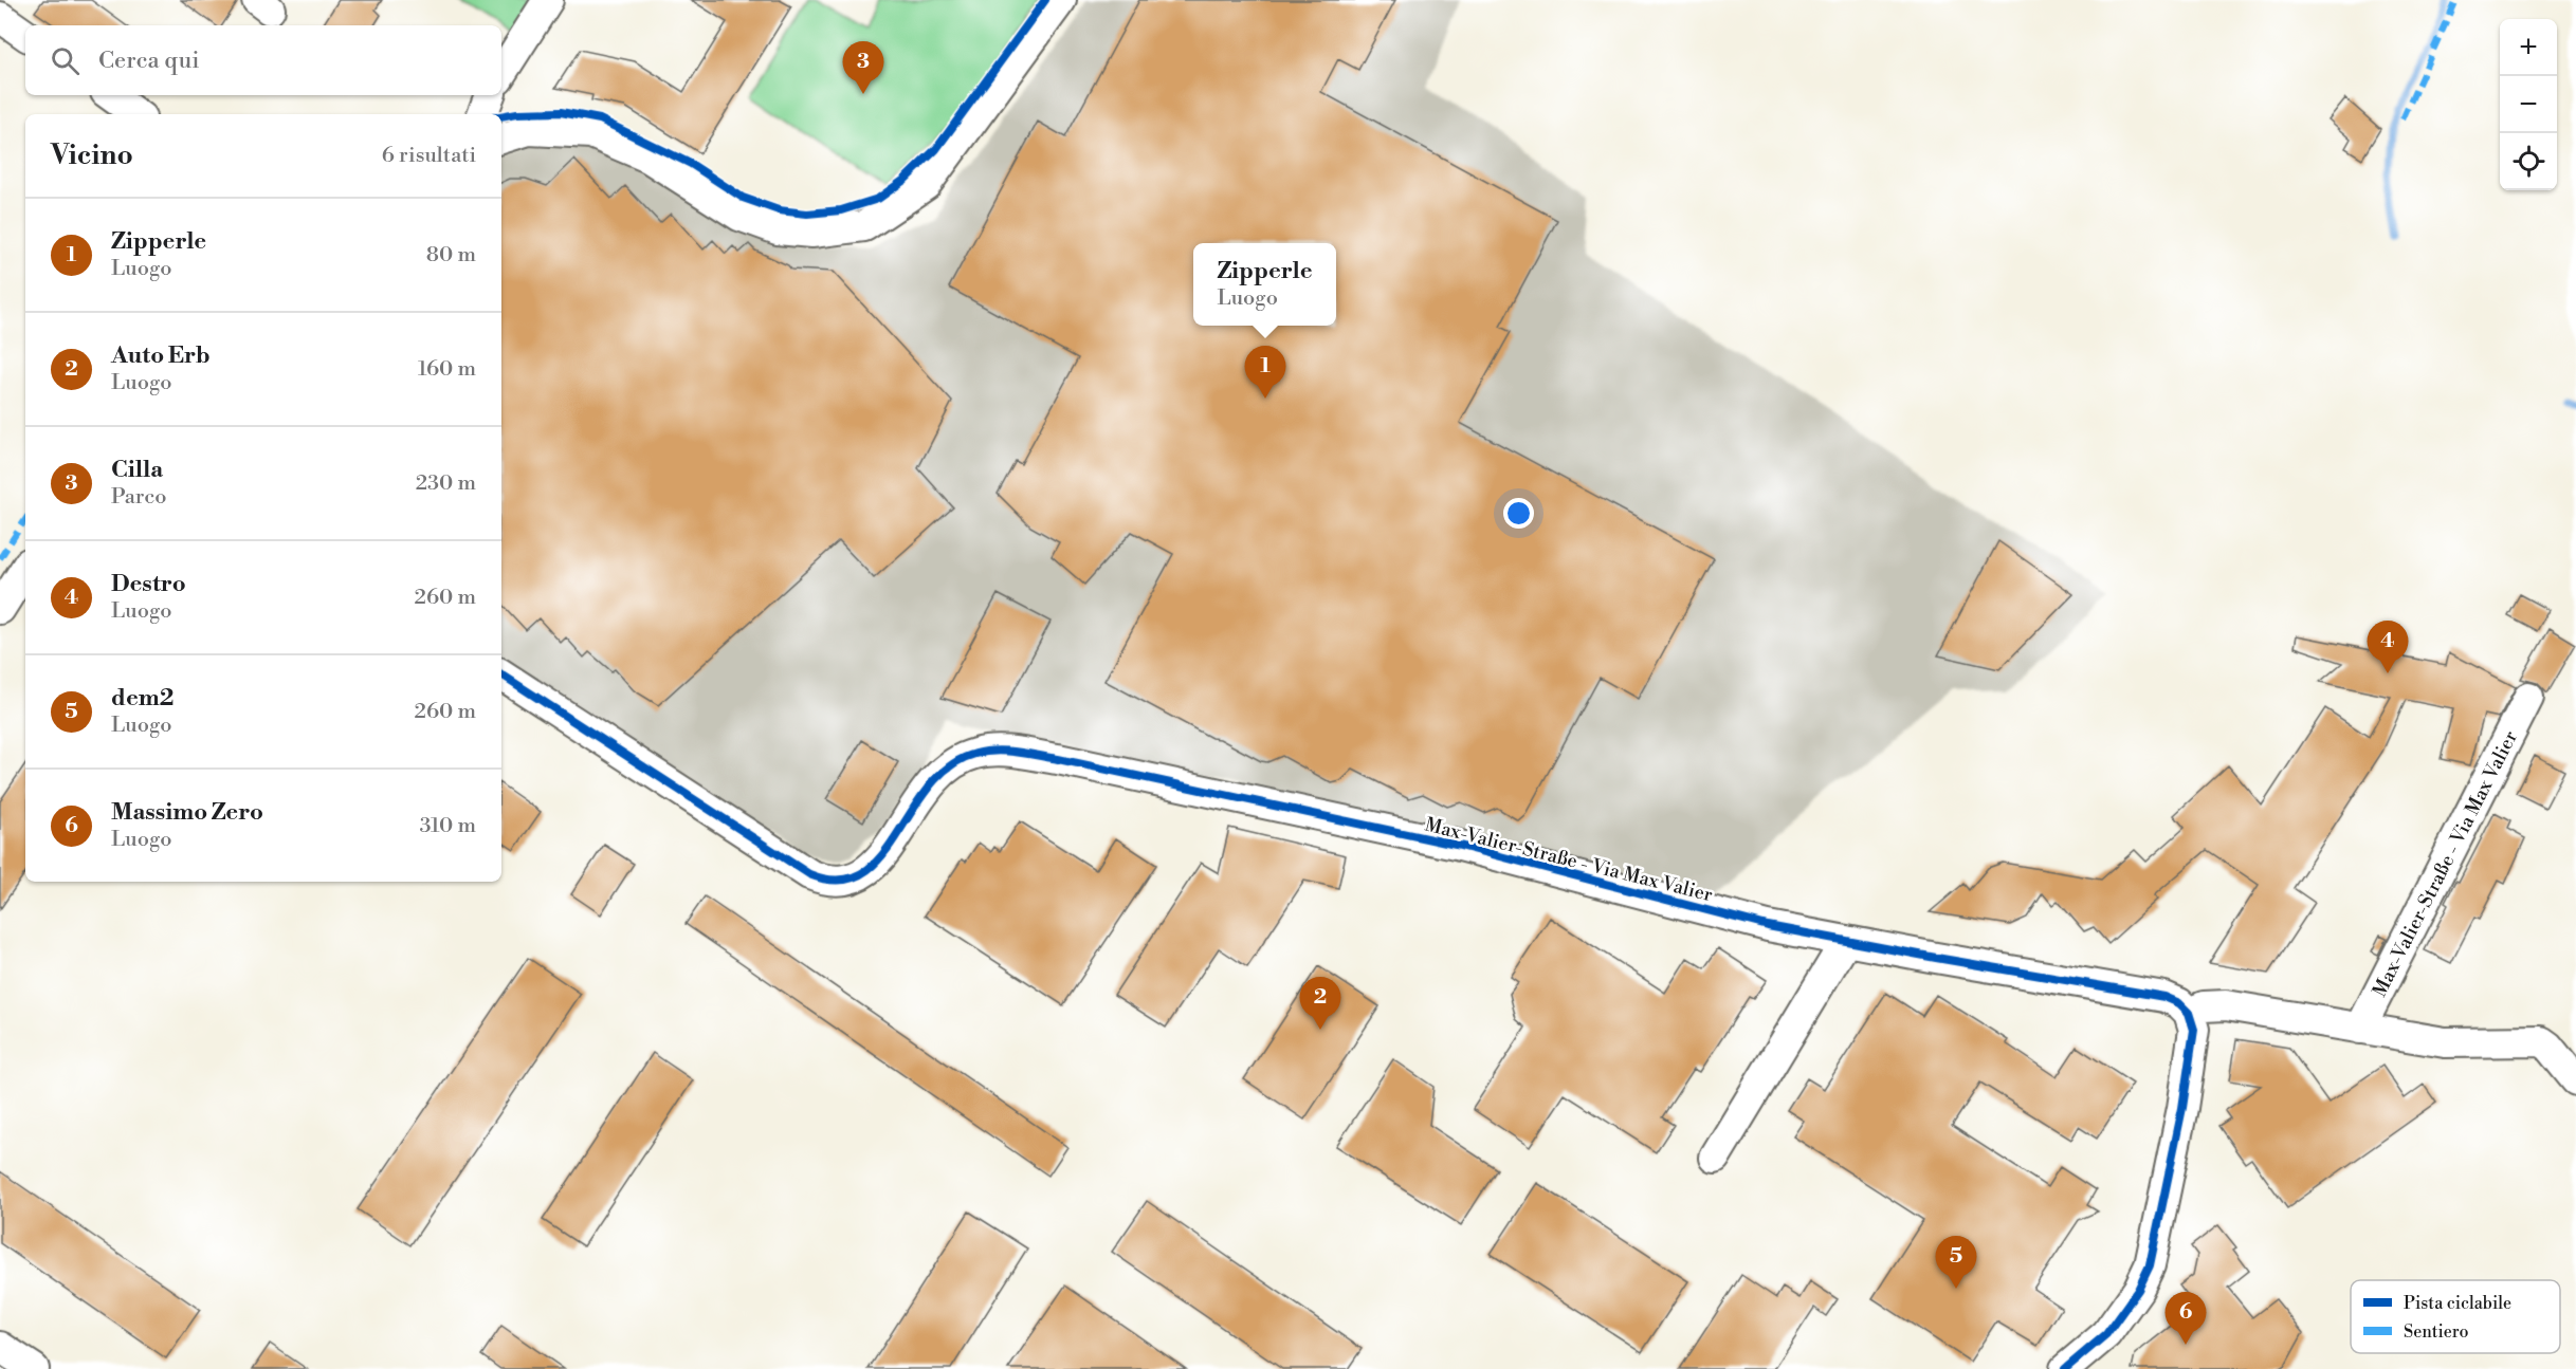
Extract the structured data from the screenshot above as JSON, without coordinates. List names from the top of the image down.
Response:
{
  "streets": {
    "street": ["Max-Valier-Straße - Via Max Valier"]
  },
  "legend": ["Pista ciclabile", "Sentiero"],
  "page": {
    "map_buttons": ["+", "−"],
    "search": "Cerca qui",
    "pins": [
      "3",
      "1",
      "4",
      "2",
      "5",
      "6"
    ],
    "heading": ["Vicino", "6 risultati"],
    "list": [
      {
        "mark": "1",
        "name": "Zipperle",
        "note": "Luogo",
        "value": "80 m"
      },
      {
        "mark": "2",
        "name": "Auto Erb",
        "note": "Luogo",
        "value": "160 m"
      },
      {
        "mark": "3",
        "name": "Cilla",
        "note": "Parco",
        "value": "230 m"
      },
      {
        "mark": "4",
        "name": "Destro",
        "note": "Luogo",
        "value": "260 m"
      },
      {
        "mark": "5",
        "name": "dem2",
        "note": "Luogo",
        "value": "260 m"
      },
      {
        "mark": "6",
        "name": "Massimo Zero",
        "note": "Luogo",
        "value": "310 m"
      }
    ],
    "popup": ["Zipperle", "Luogo"]
  }
}
